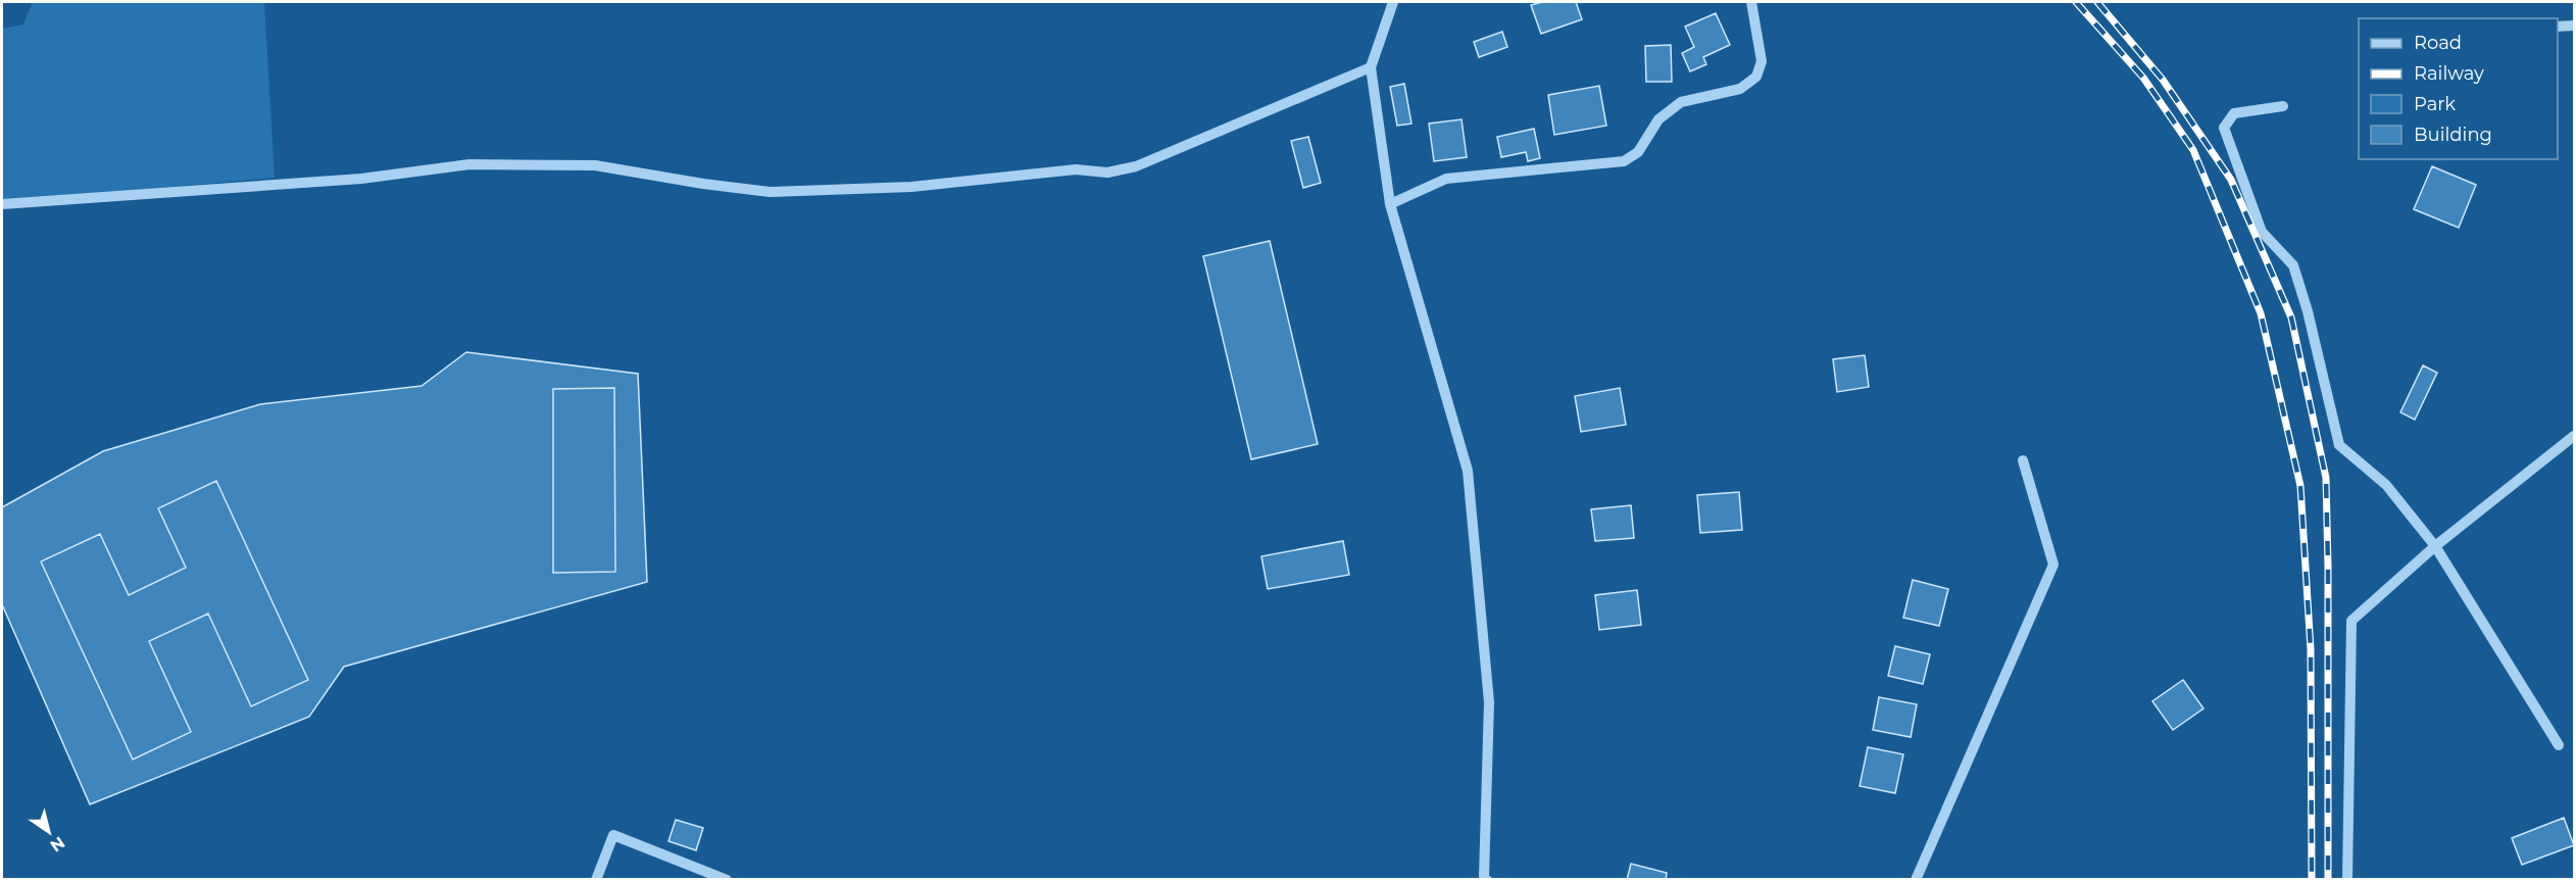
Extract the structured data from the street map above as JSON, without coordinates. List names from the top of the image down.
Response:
{
  "legend": [
    "Road",
    "Railway",
    "Park",
    "Building"
  ],
  "north": "bottom right"
}
